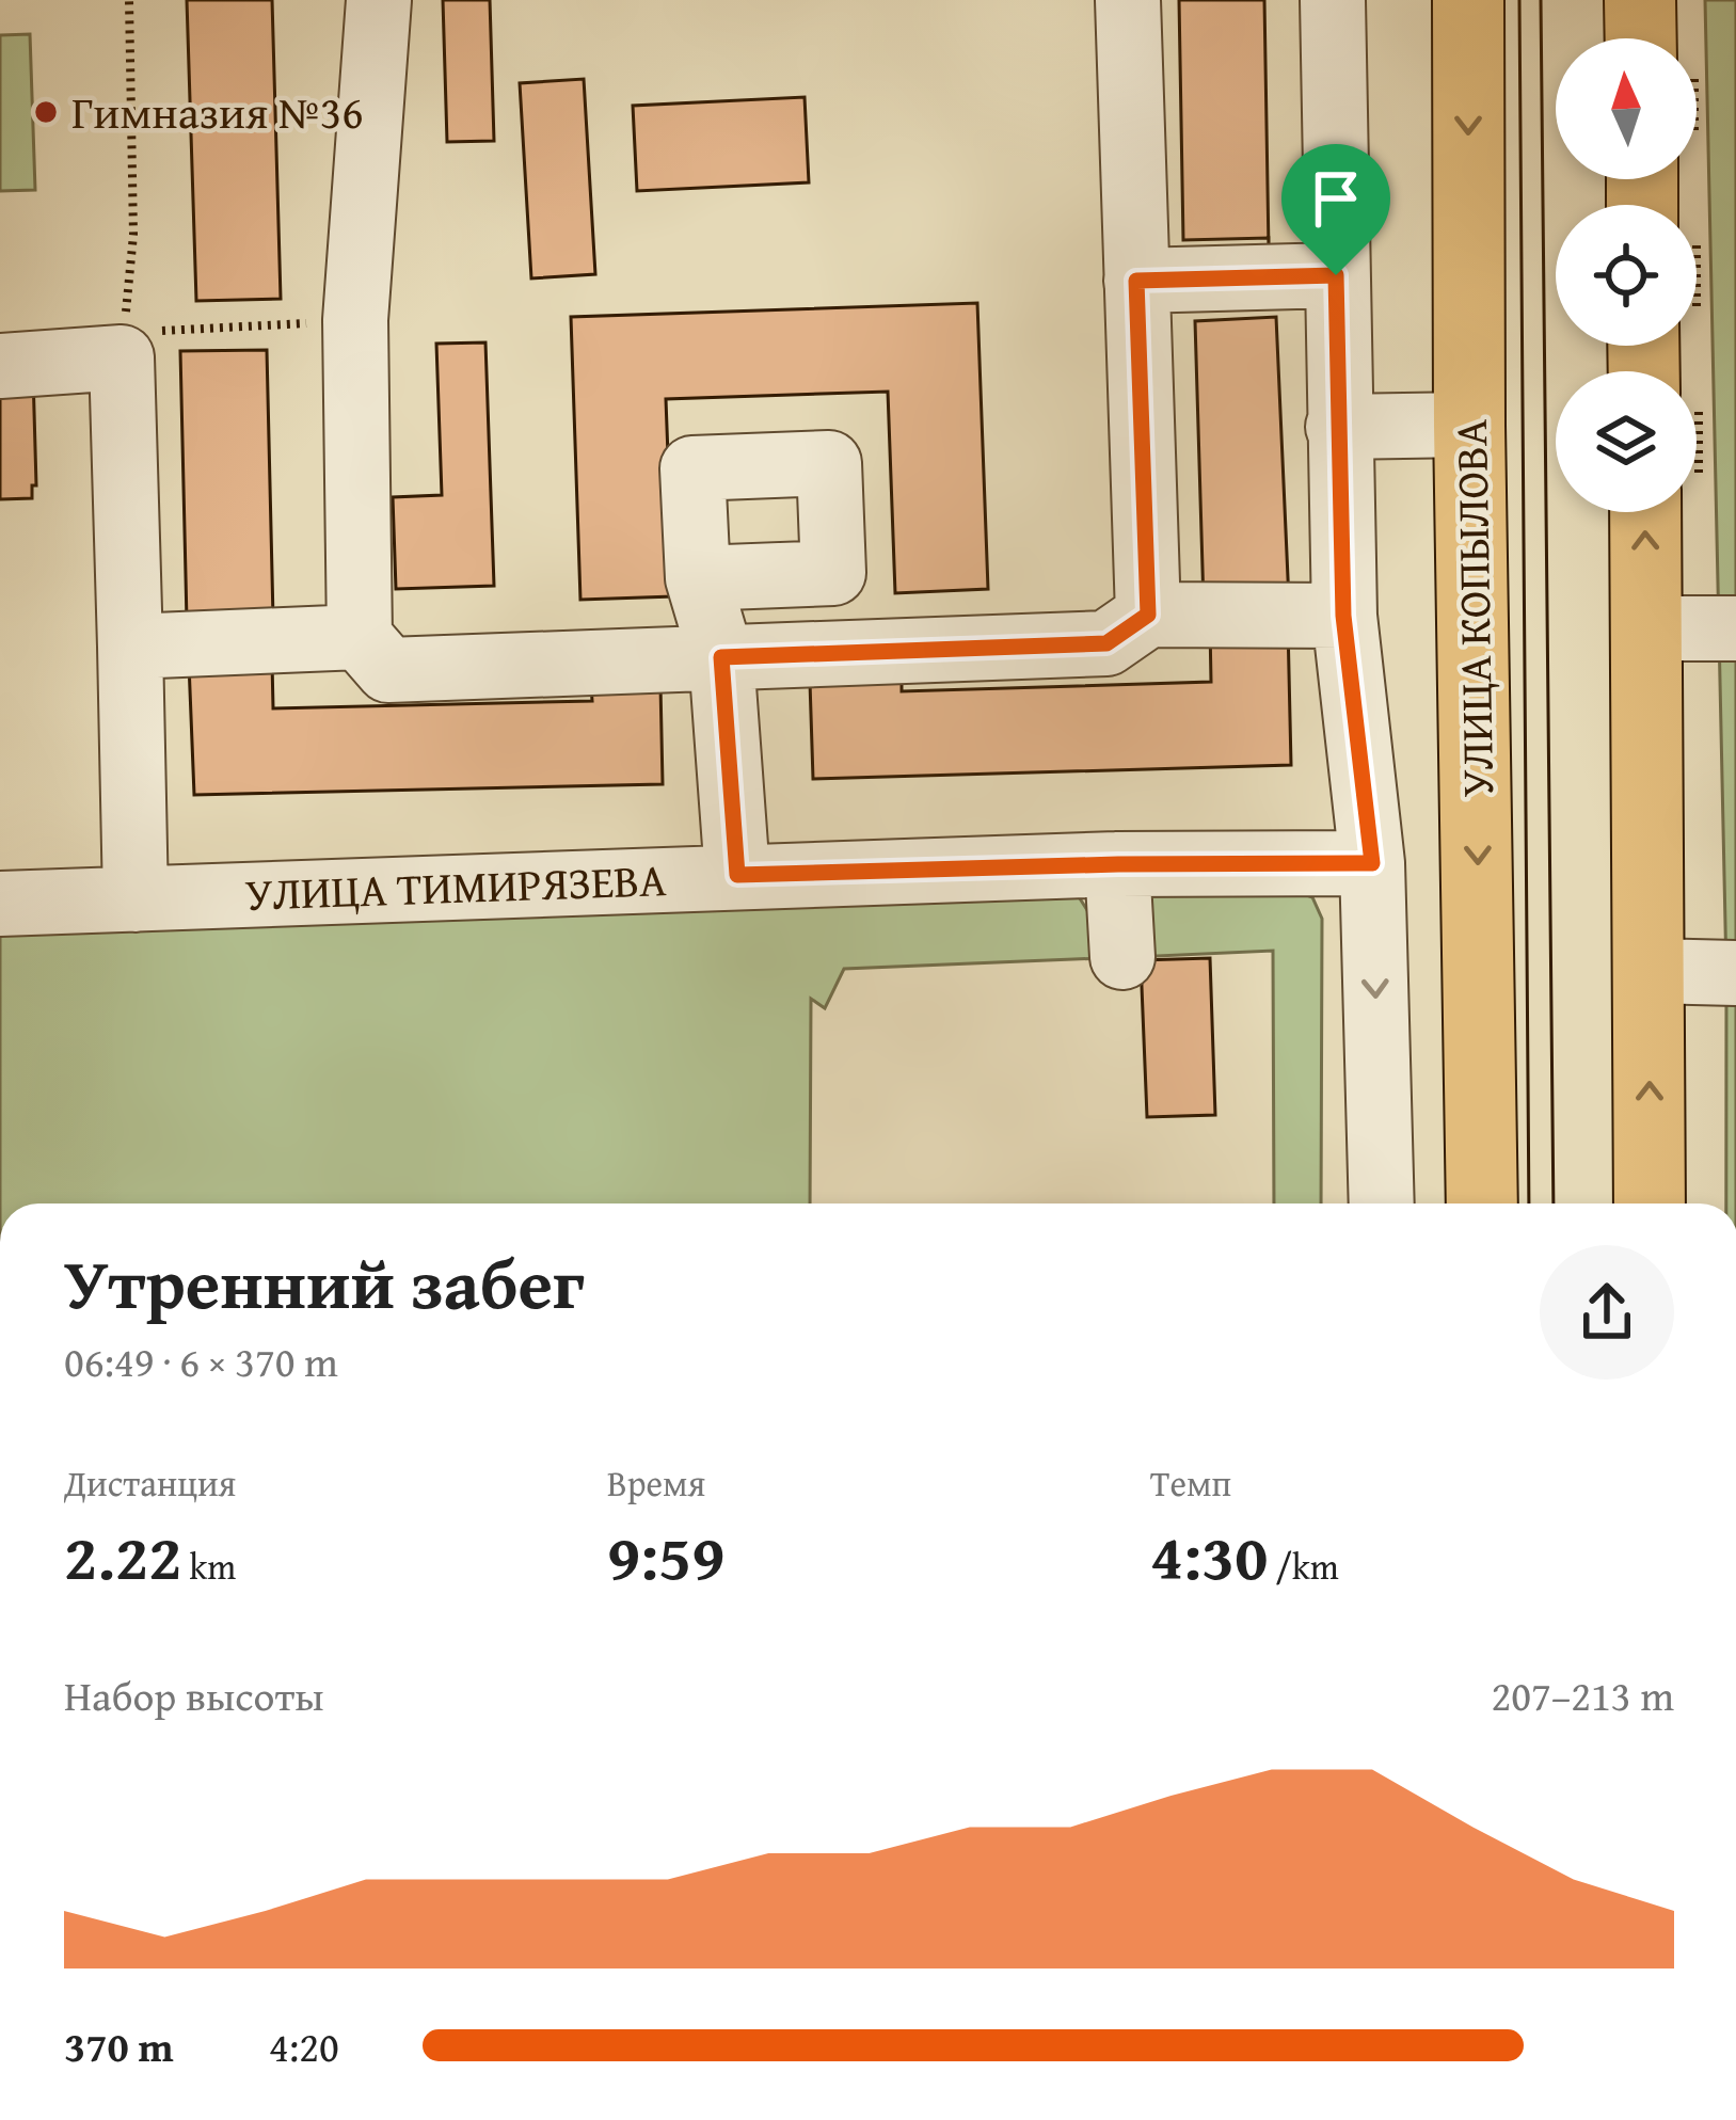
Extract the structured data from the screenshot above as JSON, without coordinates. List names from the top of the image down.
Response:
{
  "streets": {
    "main road": ["УЛИЦА КОПЫЛОВА"],
    "street": ["УЛИЦА ТИМИРЯЗЕВА"]
  },
  "places": ["Гимназия №36"],
  "north": "top",
  "page": {
    "heading": ["Утренний забег", "06:49 · 6 × 370 m"],
    "stats": [
      ["Дистанция", "2.22 km"],
      ["Время", "9:59"],
      ["Темп", "4:30 /km"]
    ],
    "chart": ["Набор высоты", "207–213 m"],
    "list": [
      {
        "name": "370 m",
        "note": "4:20"
      }
    ]
  }
}
